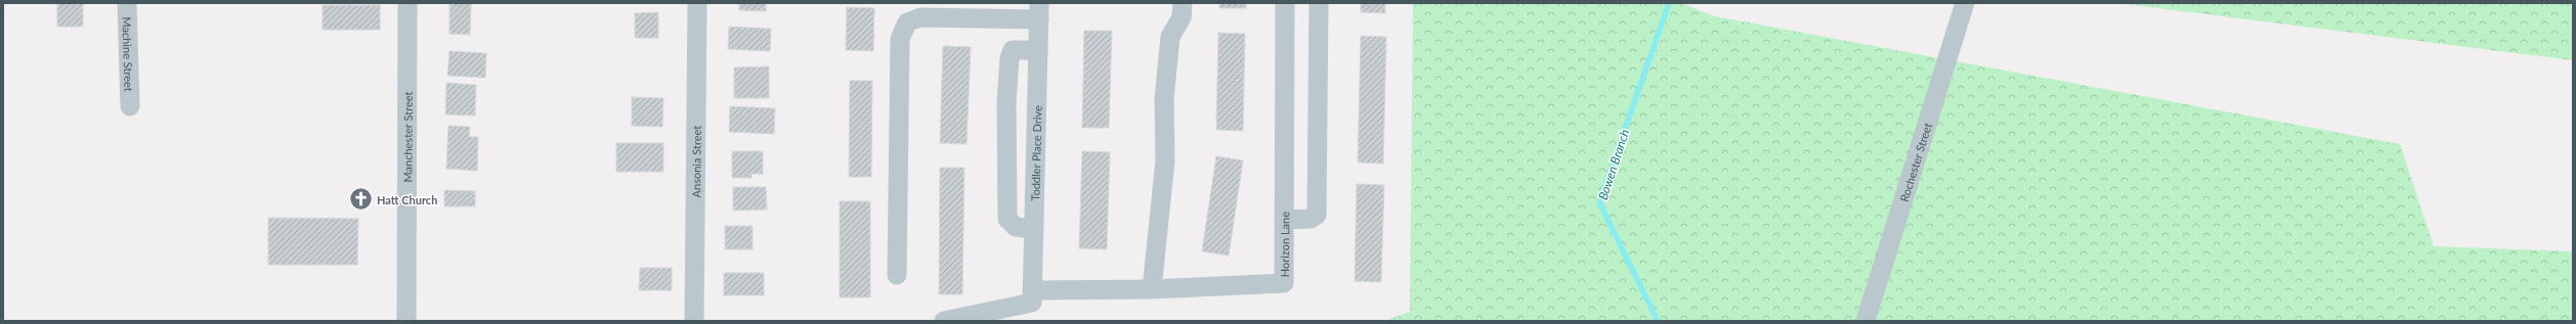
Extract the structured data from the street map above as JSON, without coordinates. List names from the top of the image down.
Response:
{
  "streets": {
    "street": [
      "Machine Street",
      "Manchester Street",
      "Toddler Place Drive",
      "Ansonia Street",
      "Rochester Street",
      "Horizon Lane"
    ]
  },
  "crossings": [
    ["Toddler Place Drive", "Horizon Lane"]
  ],
  "water": ["Bowen Branch"],
  "places": {
    "church": ["Hatt Church"]
  }
}
